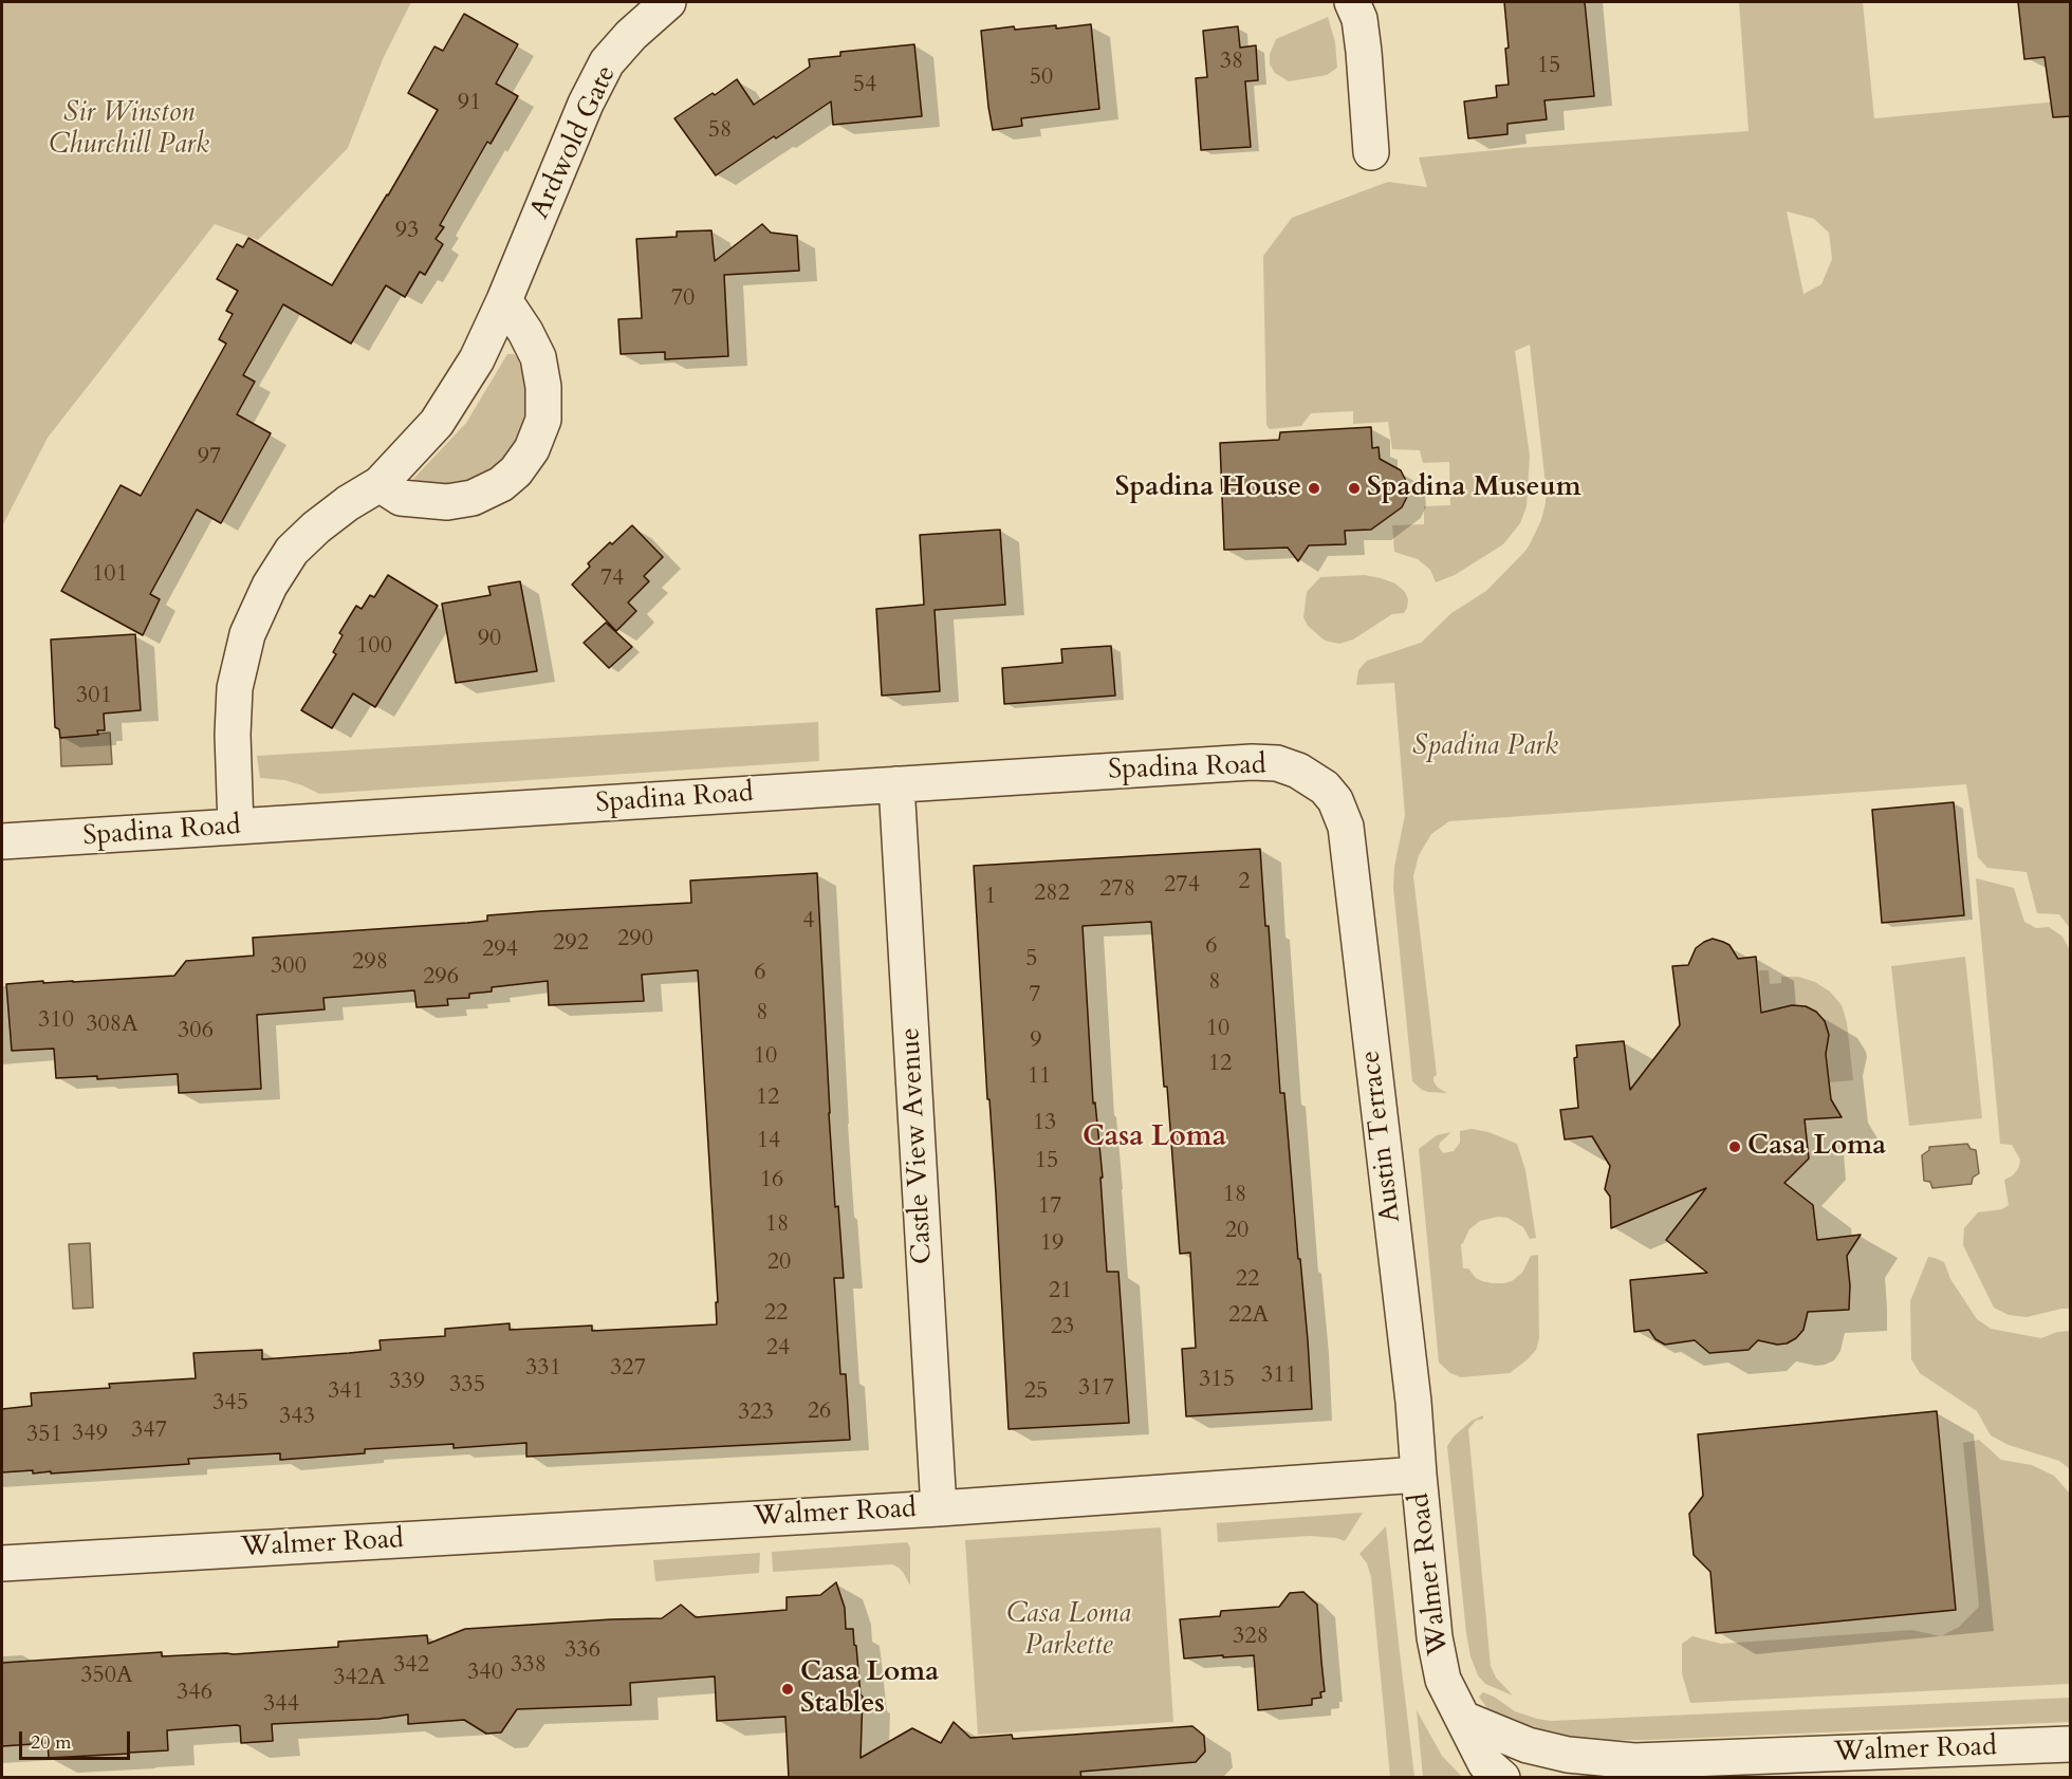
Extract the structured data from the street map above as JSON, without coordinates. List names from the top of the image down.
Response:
{
  "streets": {
    "street": [
      "Ardwold Gate",
      "Spadina Road",
      "Austin Terrace",
      "Castle View Avenue",
      "Walmer Road"
    ]
  },
  "crossings": [
    ["Ardwold Gate", "Spadina Road"],
    ["Spadina Road", "Austin Terrace"],
    ["Spadina Road", "Castle View Avenue"],
    ["Austin Terrace", "Walmer Road"],
    ["Castle View Avenue", "Walmer Road"]
  ],
  "districts": ["Casa Loma"],
  "parks": ["Sir Winston Churchill Park", "Spadina Park", "Casa Loma Parkette"],
  "places": [
    "Spadina House",
    "Spadina Museum",
    "Casa Loma",
    "Casa Loma Stables"
  ],
  "house_numbers": [
    "38",
    "15",
    "50",
    "54",
    "91",
    "58",
    "93",
    "70",
    "97",
    "101",
    "74",
    "90",
    "100",
    "301",
    "2",
    "274",
    "278",
    "282",
    "1",
    "4",
    "290",
    "292",
    "6",
    "294",
    "5",
    "298",
    "300",
    "6",
    "296",
    "8",
    "7",
    "8",
    "310",
    "308A",
    "10",
    "306",
    "9",
    "10",
    "12",
    "11",
    "12",
    "13",
    "14",
    "15",
    "16",
    "18",
    "17",
    "18",
    "20",
    "19",
    "20",
    "22",
    "21",
    "22",
    "22A",
    "23",
    "24",
    "331",
    "327",
    "311",
    "315",
    "339",
    "335",
    "317",
    "341",
    "25",
    "345",
    "26",
    "323",
    "343",
    "347",
    "349",
    "351",
    "328",
    "336",
    "342",
    "338",
    "340",
    "350A",
    "342A",
    "346",
    "344"
  ],
  "scale_bar": "20 m"
}
